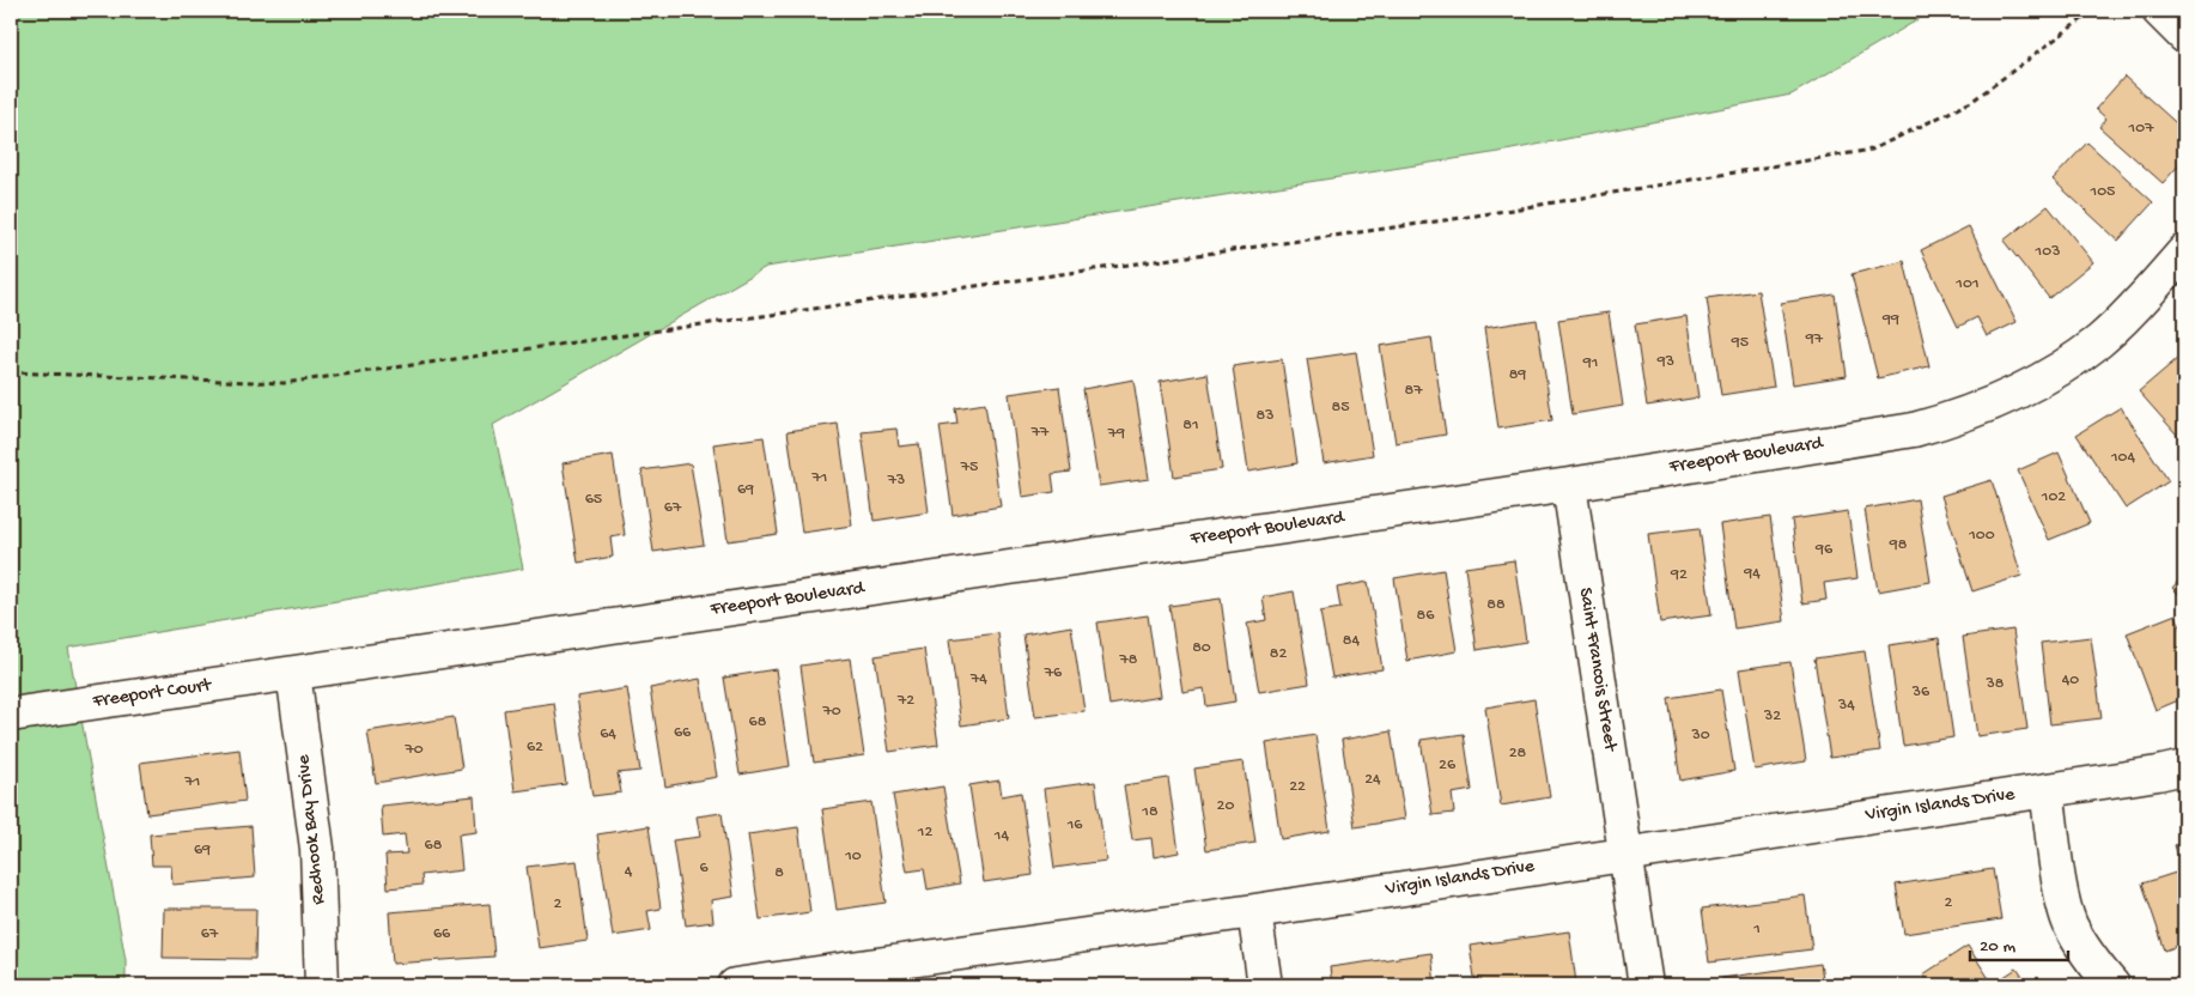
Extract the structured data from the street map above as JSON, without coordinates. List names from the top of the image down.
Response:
{
  "streets": {
    "street": [
      "Freeport Boulevard",
      "Saint Francois Street",
      "Freeport Court",
      "Virgin Islands Drive",
      "Redhook Bay Drive"
    ]
  },
  "crossings": [
    ["Freeport Boulevard", "Saint Francois Street"],
    ["Freeport Boulevard", "Freeport Court"],
    ["Freeport Boulevard", "Redhook Bay Drive"],
    ["Saint Francois Street", "Virgin Islands Drive"],
    ["Freeport Court", "Redhook Bay Drive"]
  ],
  "house_numbers": [
    "107",
    "105",
    "103",
    "101",
    "99",
    "97",
    "95",
    "93",
    "91",
    "89",
    "87",
    "85",
    "83",
    "81",
    "77",
    "79",
    "104",
    "75",
    "71",
    "73",
    "69",
    "102",
    "65",
    "67",
    "100",
    "98",
    "96",
    "94",
    "92",
    "88",
    "86",
    "84",
    "80",
    "82",
    "78",
    "76",
    "74",
    "40",
    "38",
    "36",
    "72",
    "34",
    "70",
    "32",
    "68",
    "66",
    "64",
    "30",
    "62",
    "70",
    "28",
    "26",
    "24",
    "71",
    "22",
    "20",
    "18",
    "16",
    "12",
    "14",
    "68",
    "69",
    "10",
    "6",
    "4",
    "8",
    "2",
    "2",
    "1",
    "67",
    "66"
  ],
  "scale_bar": "20 m"
}
